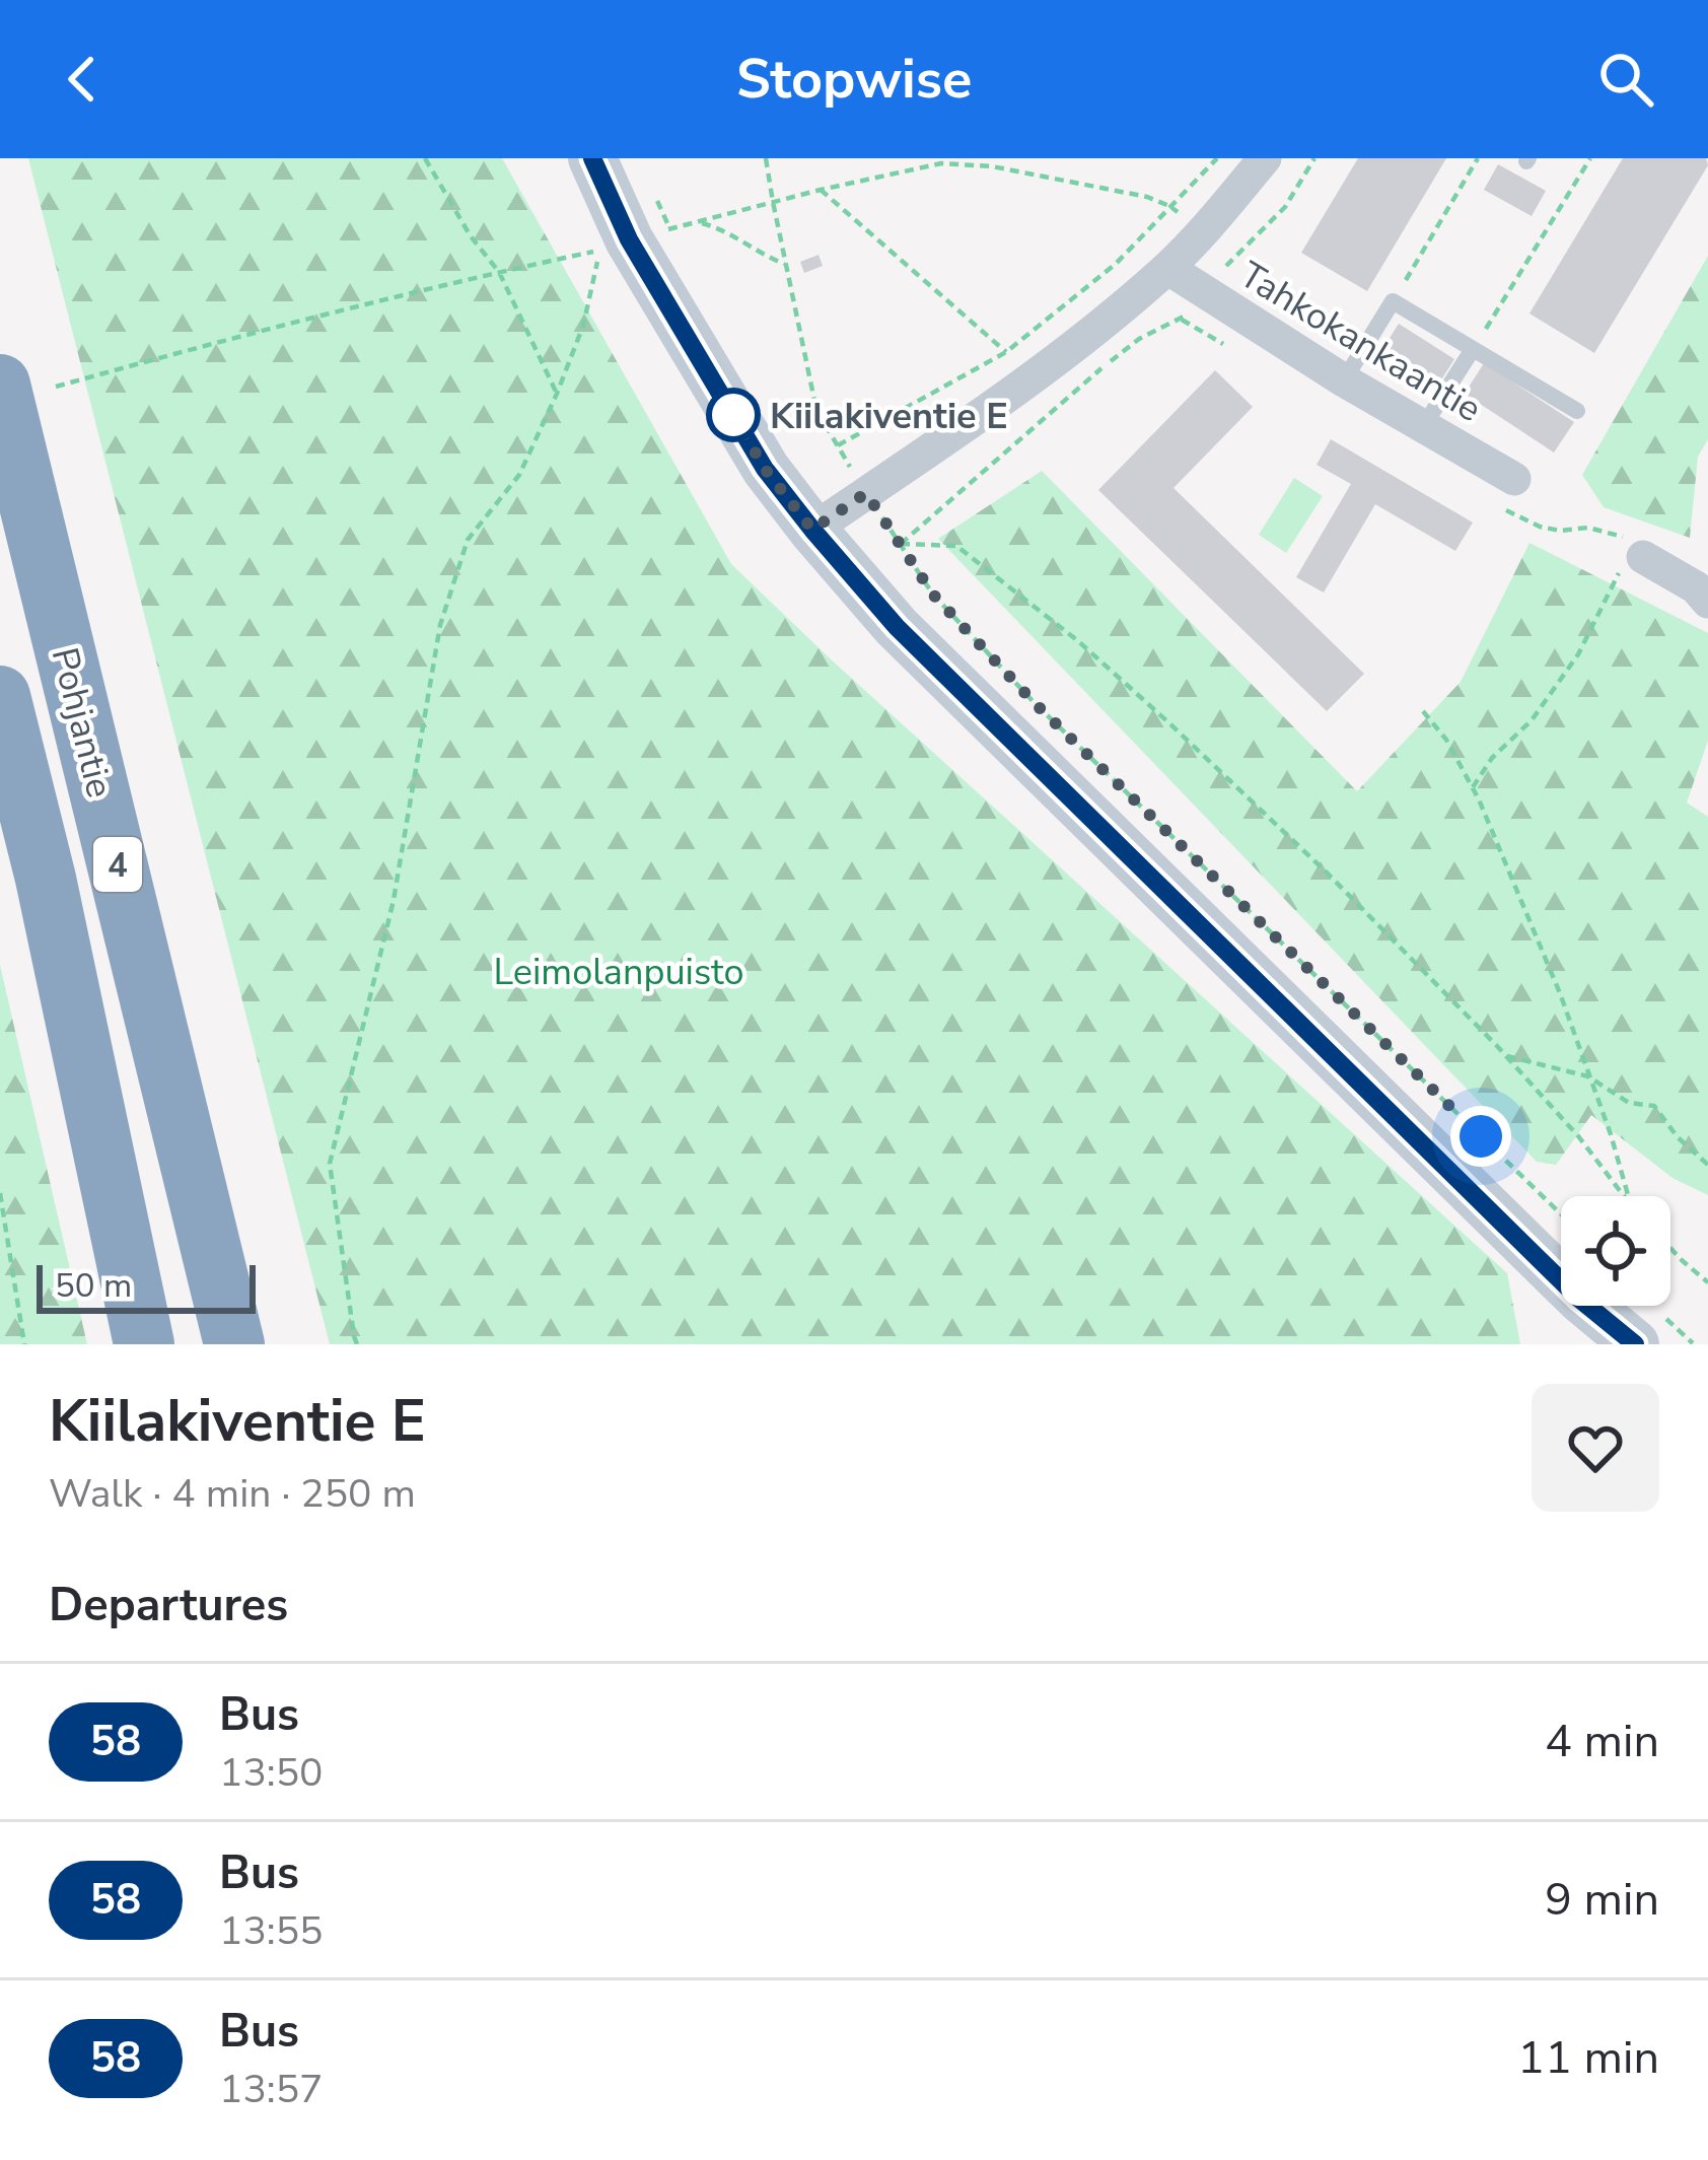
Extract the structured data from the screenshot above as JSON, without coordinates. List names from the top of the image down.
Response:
{
  "streets": {
    "highway": ["Pohjantie", "4"],
    "street": ["Tahkokankaantie"]
  },
  "parks": ["Leimolanpuisto"],
  "places": ["Kiilakiventie E"],
  "lines": ["bus line 58"],
  "scale_bar": "50 m",
  "page": {
    "header": "Stopwise",
    "scale": "50 m",
    "heading": [
      ["Kiilakiventie E", "Walk · 4 min · 250 m"],
      "Departures"
    ],
    "list": [
      {
        "mark": "58",
        "name": "Bus",
        "note": "13:50",
        "value": "4 min"
      },
      {
        "mark": "58",
        "name": "Bus",
        "note": "13:55",
        "value": "9 min"
      },
      {
        "mark": "58",
        "name": "Bus",
        "note": "13:57",
        "value": "11 min"
      }
    ]
  }
}
